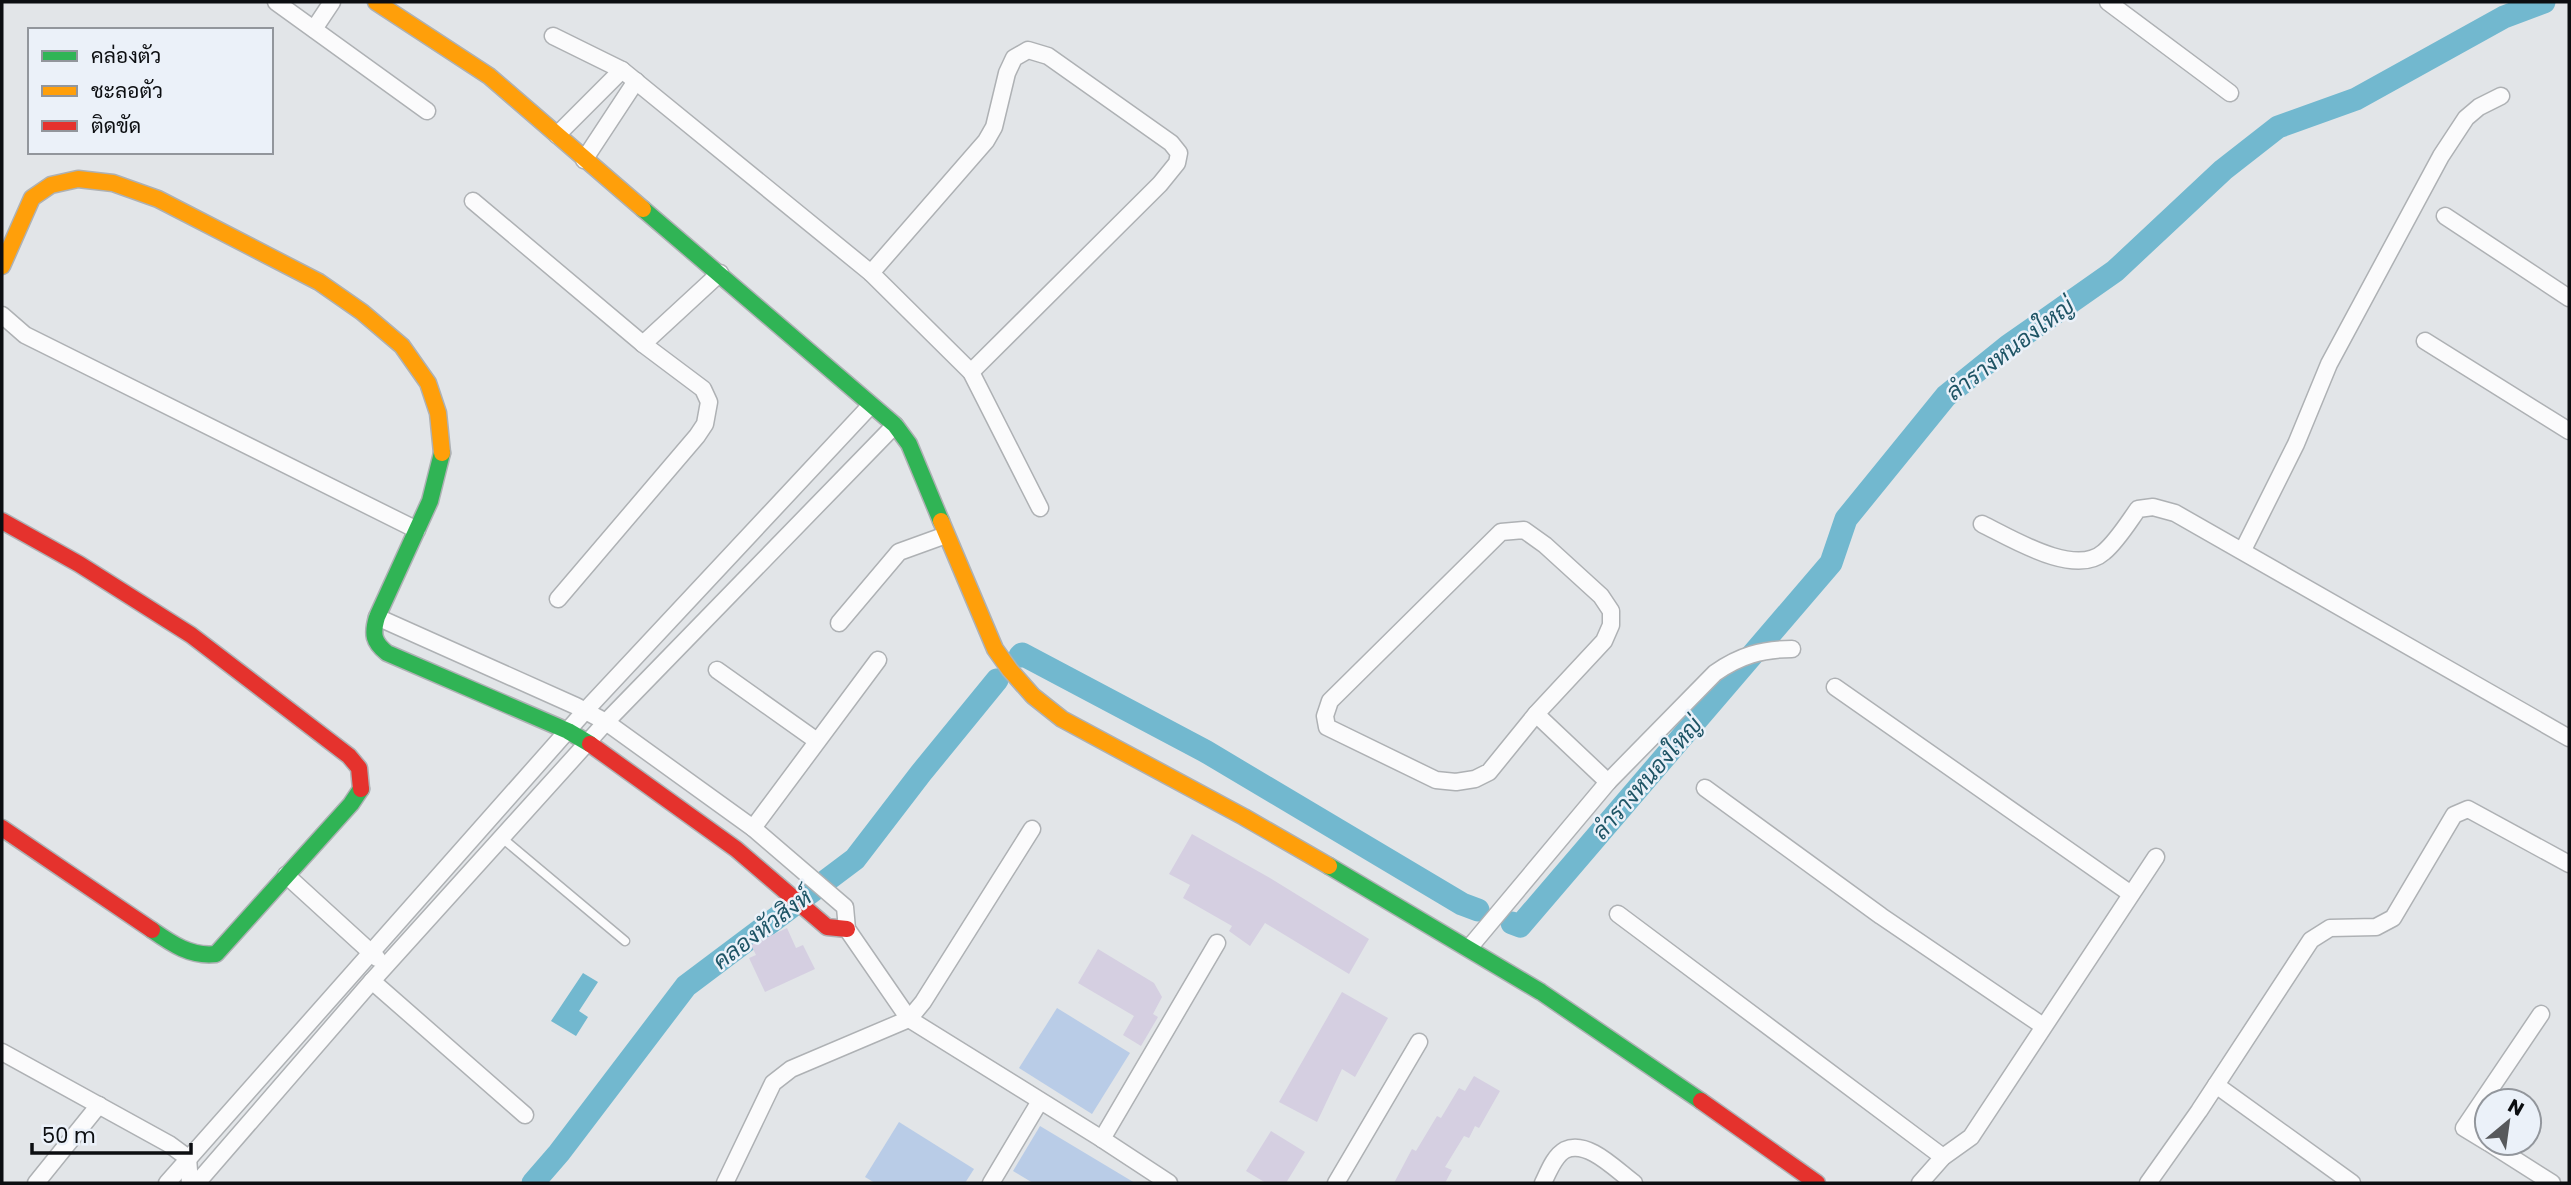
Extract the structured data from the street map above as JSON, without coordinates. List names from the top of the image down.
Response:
{
  "water": ["ลำรางหนองใหญ่", "คลองหัวสิงห์"],
  "legend": ["คล่องตัว", "ชะลอตัว", "ติดขัด"],
  "scale_bar": "50 m",
  "north": "top right"
}
